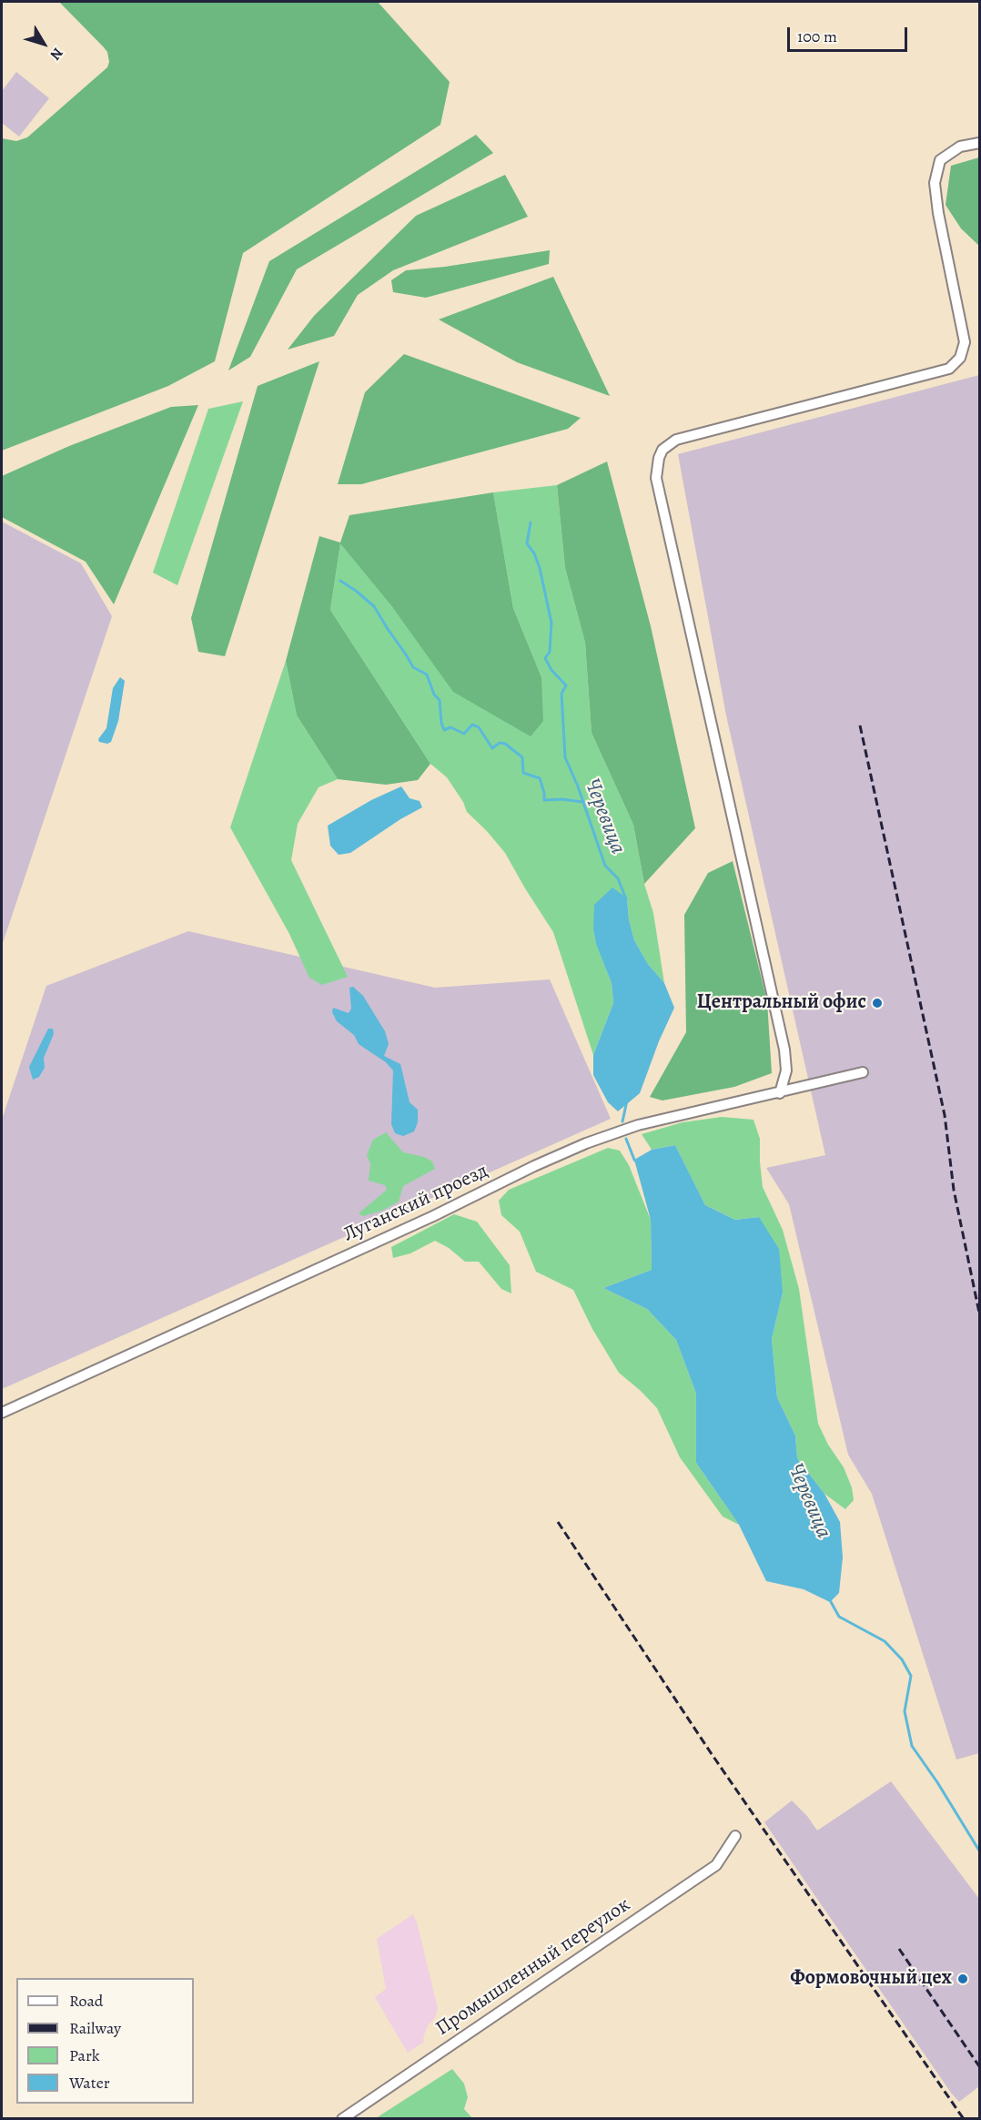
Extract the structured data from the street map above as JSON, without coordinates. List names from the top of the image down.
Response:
{
  "streets": {
    "street": ["Луганский проезд", "Промышленный переулок"]
  },
  "water": ["Черевица"],
  "places": ["Центральный офис", "Формовочный цех"],
  "legend": [
    "Road",
    "Railway",
    "Park",
    "Water"
  ],
  "scale_bar": "100 m",
  "north": "bottom right"
}
